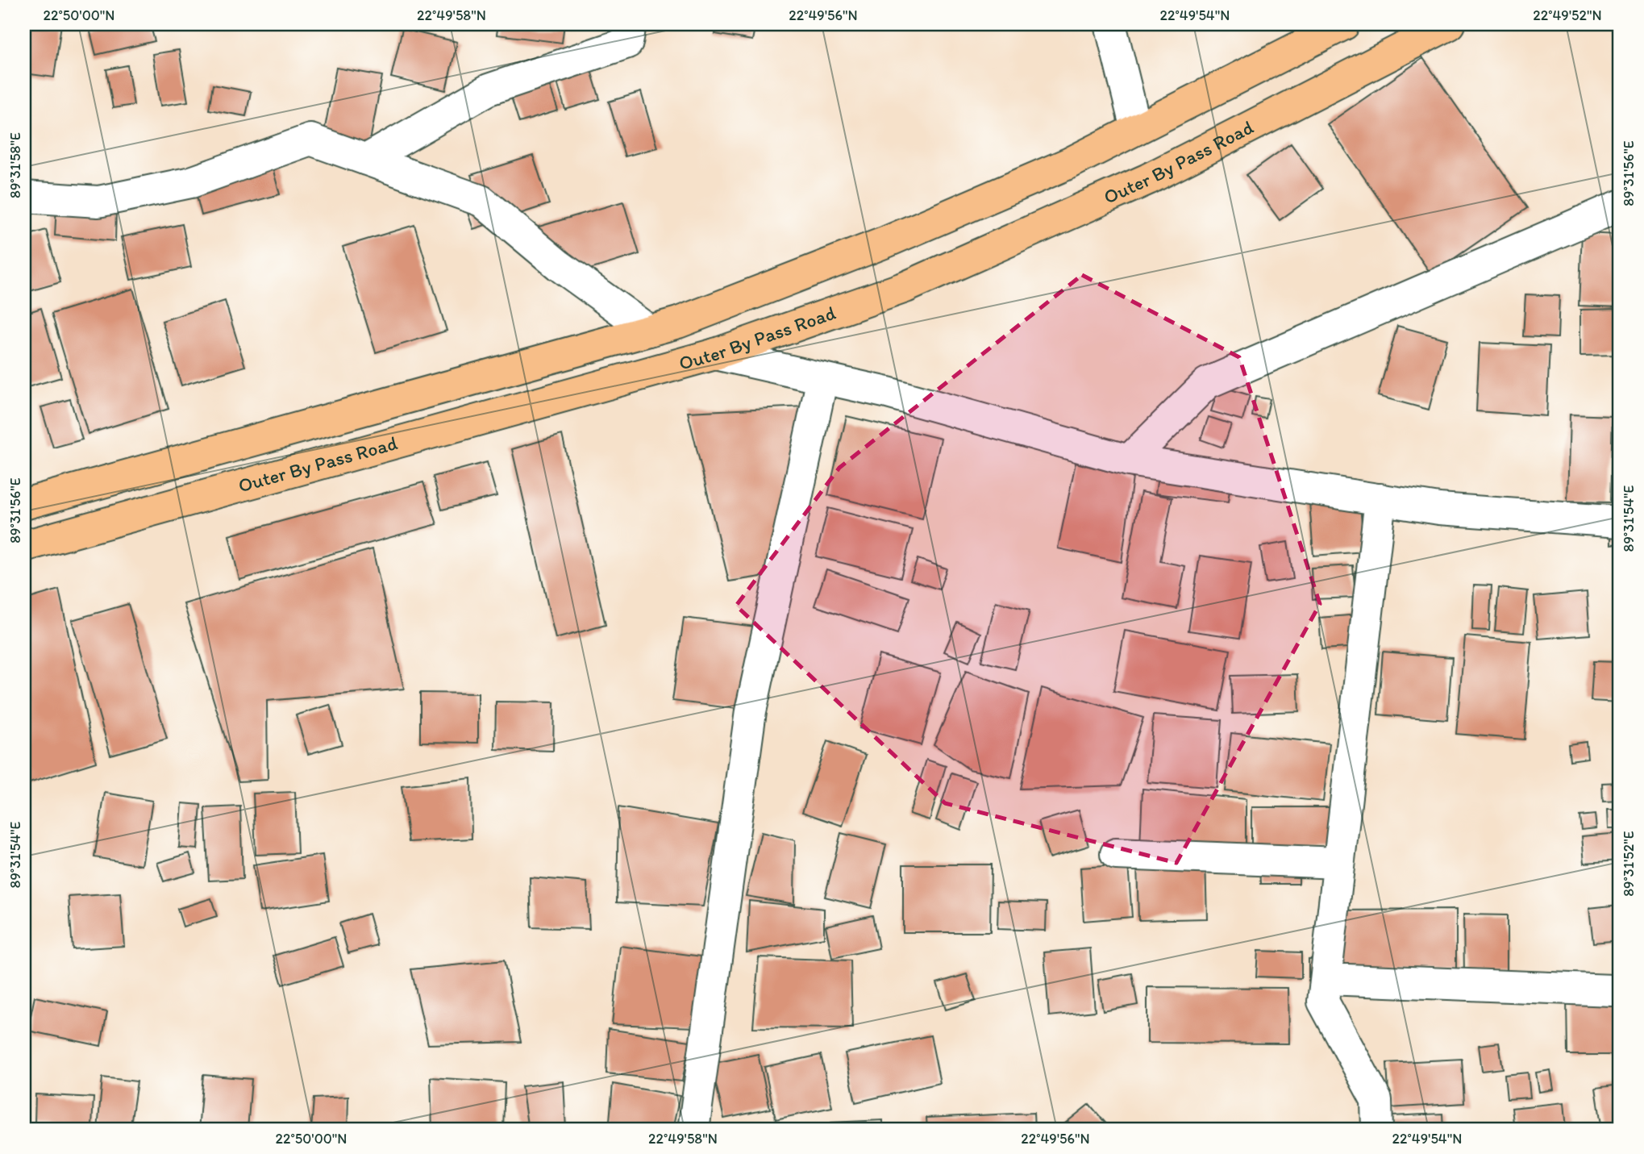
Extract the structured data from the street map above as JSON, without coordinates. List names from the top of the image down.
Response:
{
  "streets": {
    "main road": ["Outer By Pass Road"]
  },
  "coordinates": [
    "22°50'00\"N",
    "22°49'58\"N",
    "22°49'56\"N",
    "22°49'54\"N",
    "22°49'52\"N",
    "89°31'58\"E",
    "89°31'56\"E",
    "89°31'54\"E",
    "89°31'52\"E"
  ]
}
